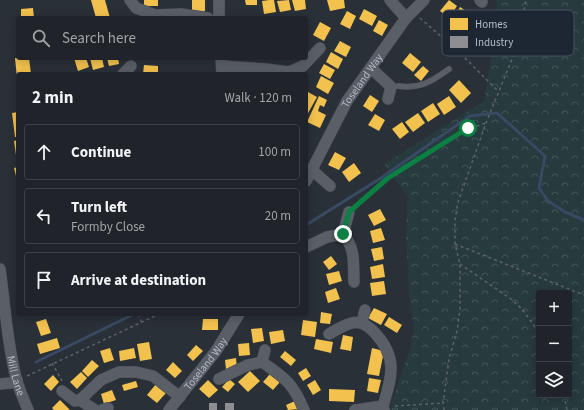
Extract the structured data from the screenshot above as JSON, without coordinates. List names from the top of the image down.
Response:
{
  "streets": {
    "street": ["Toseland Way", "Mill Lane"]
  },
  "legend": ["Homes", "Industry"],
  "page": {
    "search": "Search here",
    "heading": ["2 min", "Walk · 120 m"],
    "list": [
      ["Continue", "100 m"],
      ["Turn left", "Formby Close", "20 m"],
      "Arrive at destination"
    ],
    "map_buttons": ["+", "−"]
  }
}
